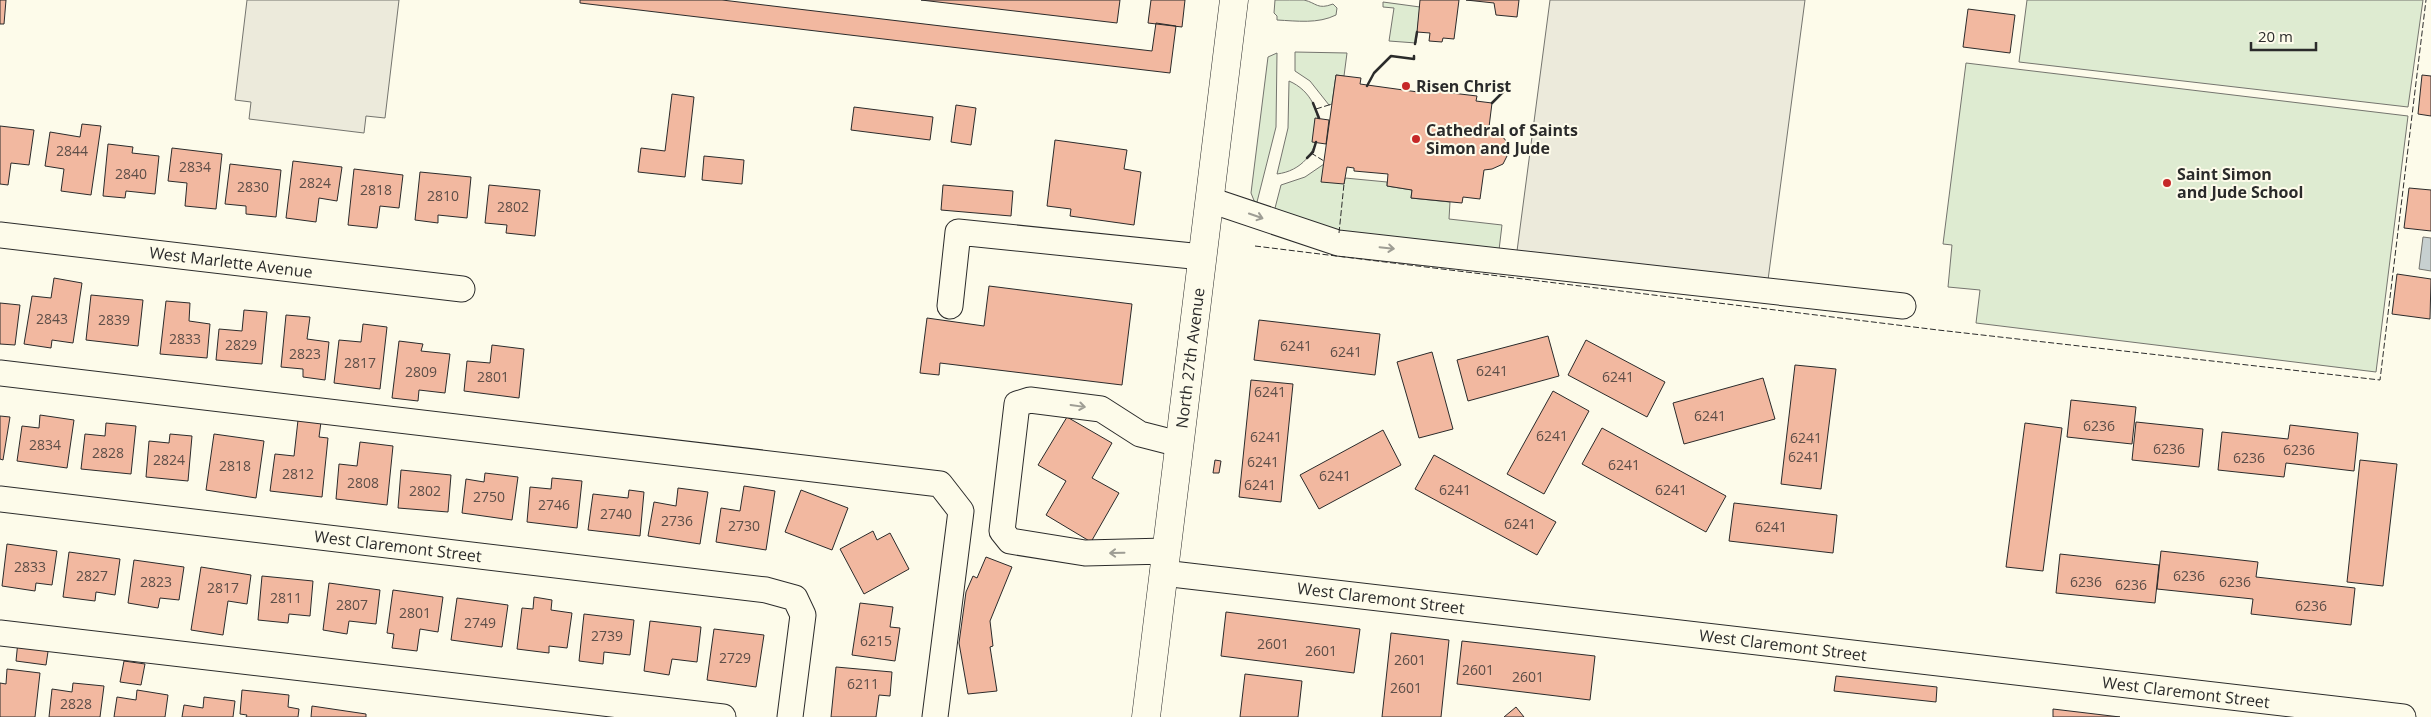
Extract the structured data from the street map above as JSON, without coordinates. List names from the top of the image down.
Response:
{
  "streets": {
    "main road": ["North 27th Avenue"],
    "street": ["West Marlette Avenue", "West Claremont Street"]
  },
  "crossings": [
    ["North 27th Avenue", "West Claremont Street"]
  ],
  "places": ["Risen Christ", "Cathedral of Saints Simon and Jude", "Saint Simon and Jude School"],
  "house_numbers": [
    "2844",
    "2834",
    "2840",
    "2824",
    "2830",
    "2818",
    "2810",
    "2802",
    "2843",
    "2839",
    "2833",
    "2829",
    "6241",
    "6241",
    "2823",
    "2817",
    "6241",
    "2809",
    "2801",
    "6241",
    "6241",
    "6241",
    "6236",
    "6241",
    "6241",
    "6241",
    "2834",
    "6236",
    "6236",
    "2828",
    "6241",
    "6236",
    "2824",
    "6241",
    "6241",
    "2818",
    "2812",
    "6241",
    "2808",
    "6241",
    "6241",
    "6241",
    "2802",
    "2750",
    "2746",
    "2740",
    "2736",
    "6241",
    "2730",
    "6241",
    "2833",
    "2827",
    "6236",
    "2823",
    "6236",
    "6236",
    "6236",
    "2817",
    "2811",
    "2807",
    "6236",
    "2801",
    "2749",
    "2739",
    "6215",
    "2601",
    "2601",
    "2729",
    "2601",
    "2601",
    "2601",
    "6211",
    "2601",
    "2828"
  ],
  "scale_bar": "20 m"
}
